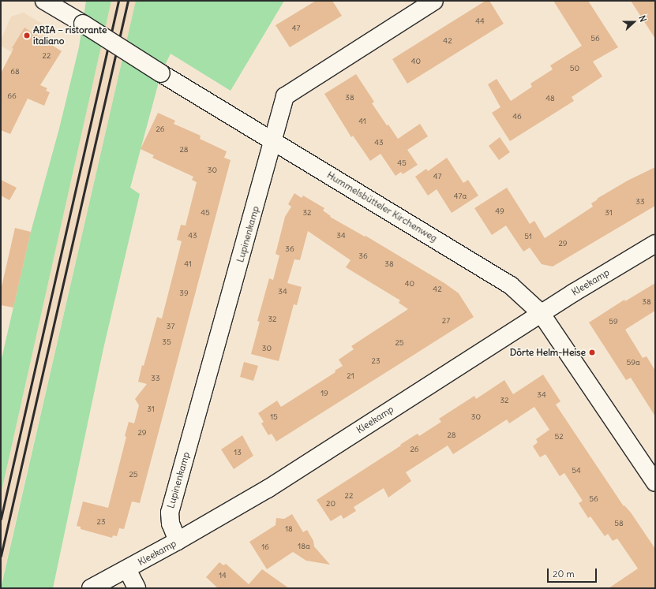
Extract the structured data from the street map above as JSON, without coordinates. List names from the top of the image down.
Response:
{
  "streets": {
    "street": ["Hummelsbütteler Kirchenweg", "Lupinenkamp", "Kleekamp"]
  },
  "crossings": [
    ["Hummelsbütteler Kirchenweg", "Lupinenkamp"],
    ["Hummelsbütteler Kirchenweg", "Kleekamp"],
    ["Lupinenkamp", "Kleekamp"]
  ],
  "places": ["ARIA – ristorante italiano", "Dörte Helm-Heise"],
  "house_numbers": [
    "44",
    "47",
    "56",
    "42",
    "22",
    "40",
    "50",
    "68",
    "66",
    "38",
    "48",
    "46",
    "41",
    "26",
    "43",
    "28",
    "45",
    "30",
    "47",
    "47a",
    "33",
    "49",
    "45",
    "32",
    "31",
    "43",
    "34",
    "51",
    "29",
    "36",
    "36",
    "41",
    "38",
    "40",
    "42",
    "34",
    "39",
    "38",
    "32",
    "27",
    "59",
    "37",
    "35",
    "25",
    "30",
    "23",
    "59a",
    "21",
    "33",
    "19",
    "34",
    "32",
    "31",
    "15",
    "30",
    "29",
    "28",
    "52",
    "26",
    "13",
    "54",
    "25",
    "22",
    "56",
    "20",
    "23",
    "58",
    "18",
    "18a",
    "16",
    "14"
  ],
  "scale_bar": "20 m",
  "north": "right"
}
